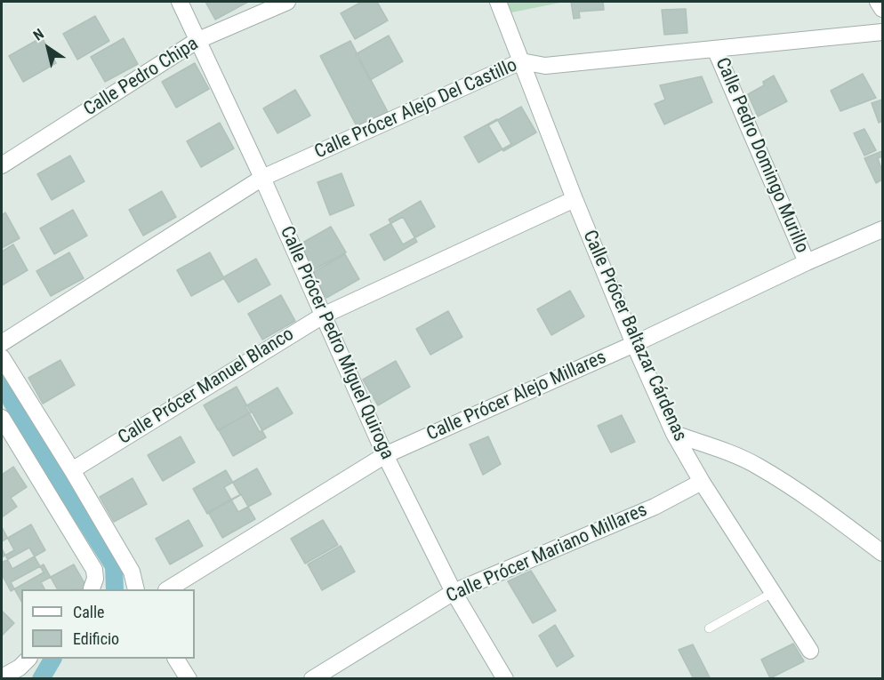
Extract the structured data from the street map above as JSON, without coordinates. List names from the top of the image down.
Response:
{
  "streets": {
    "street": [
      "Calle Pedro Chipa",
      "Calle Prócer Alejo Del Castillo",
      "Calle Pedro Domingo Murillo",
      "Calle Prócer Baltazar Cárdenas",
      "Calle Prócer Pedro Miguel Quiroga",
      "Calle Prócer Manuel Blanco",
      "Calle Prócer Alejo Millares",
      "Calle Prócer Mariano Millares"
    ]
  },
  "crossings": [
    ["Calle Pedro Chipa", "Calle Prócer Pedro Miguel Quiroga"],
    ["Calle Prócer Alejo Del Castillo", "Calle Pedro Domingo Murillo"],
    ["Calle Prócer Alejo Del Castillo", "Calle Prócer Baltazar Cárdenas"],
    ["Calle Prócer Alejo Del Castillo", "Calle Prócer Pedro Miguel Quiroga"],
    ["Calle Pedro Domingo Murillo", "Calle Prócer Alejo Millares"],
    ["Calle Prócer Baltazar Cárdenas", "Calle Prócer Manuel Blanco"],
    ["Calle Prócer Baltazar Cárdenas", "Calle Prócer Alejo Millares"],
    ["Calle Prócer Baltazar Cárdenas", "Calle Prócer Mariano Millares"],
    ["Calle Prócer Pedro Miguel Quiroga", "Calle Prócer Manuel Blanco"],
    ["Calle Prócer Pedro Miguel Quiroga", "Calle Prócer Alejo Millares"],
    ["Calle Prócer Pedro Miguel Quiroga", "Calle Prócer Mariano Millares"]
  ],
  "legend": ["Calle", "Edificio"],
  "north": "top left"
}
